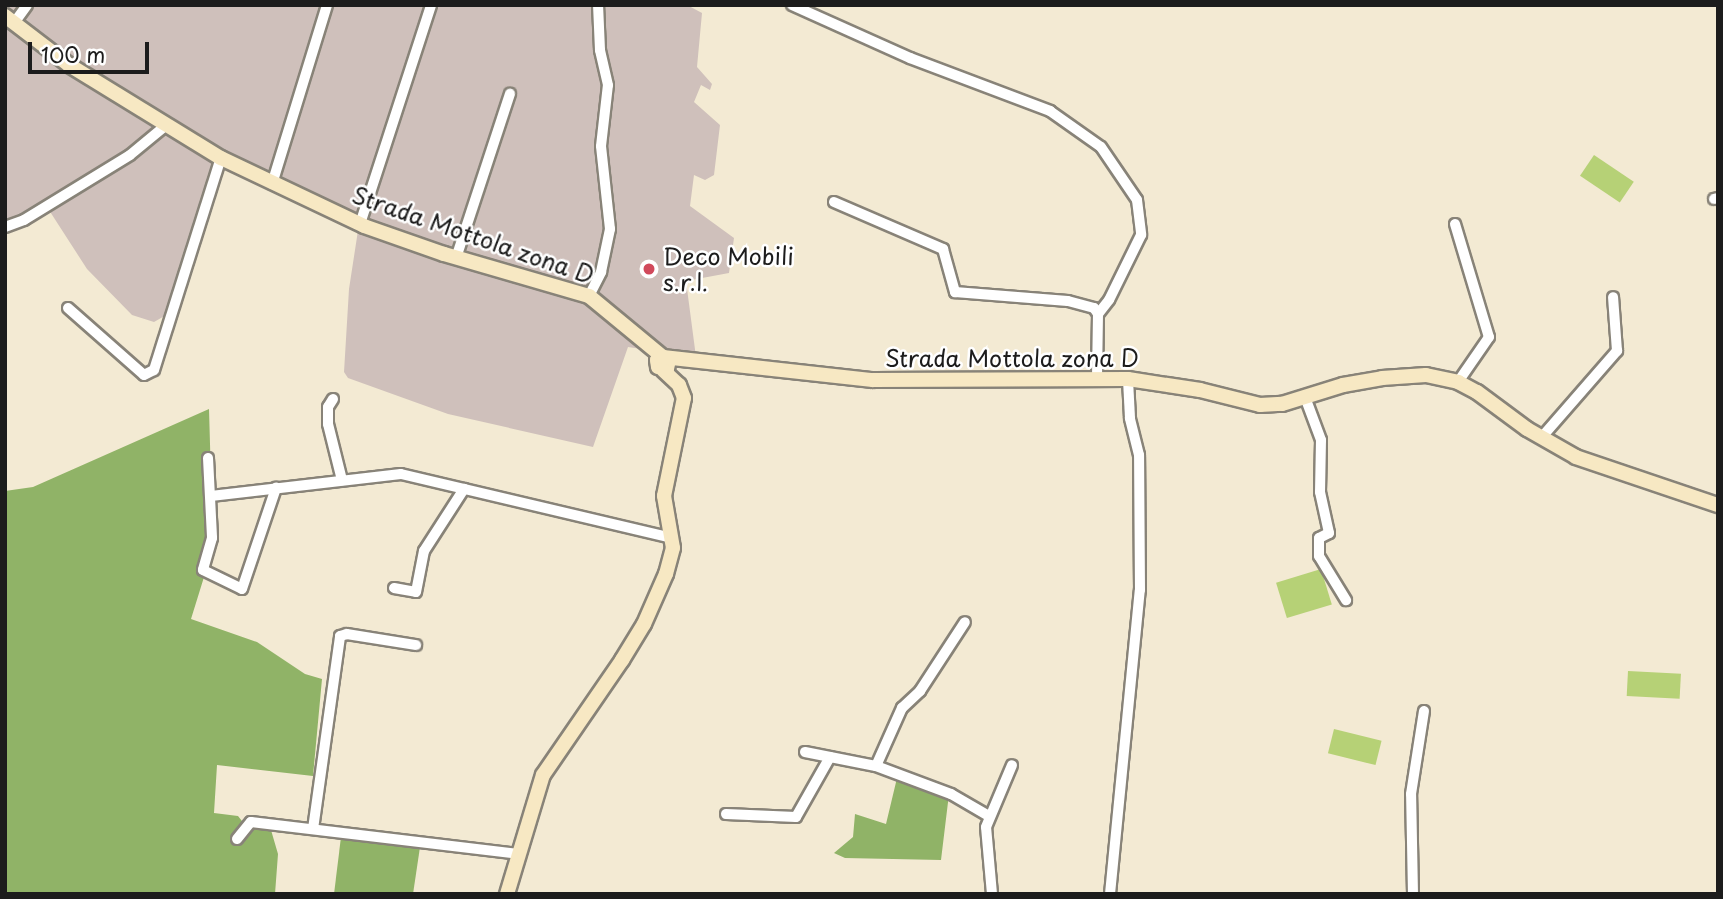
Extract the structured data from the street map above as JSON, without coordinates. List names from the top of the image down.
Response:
{
  "streets": {
    "main road": ["Strada Mottola zona D"]
  },
  "places": ["Deco Mobili s.r.l."],
  "scale_bar": "100 m"
}
